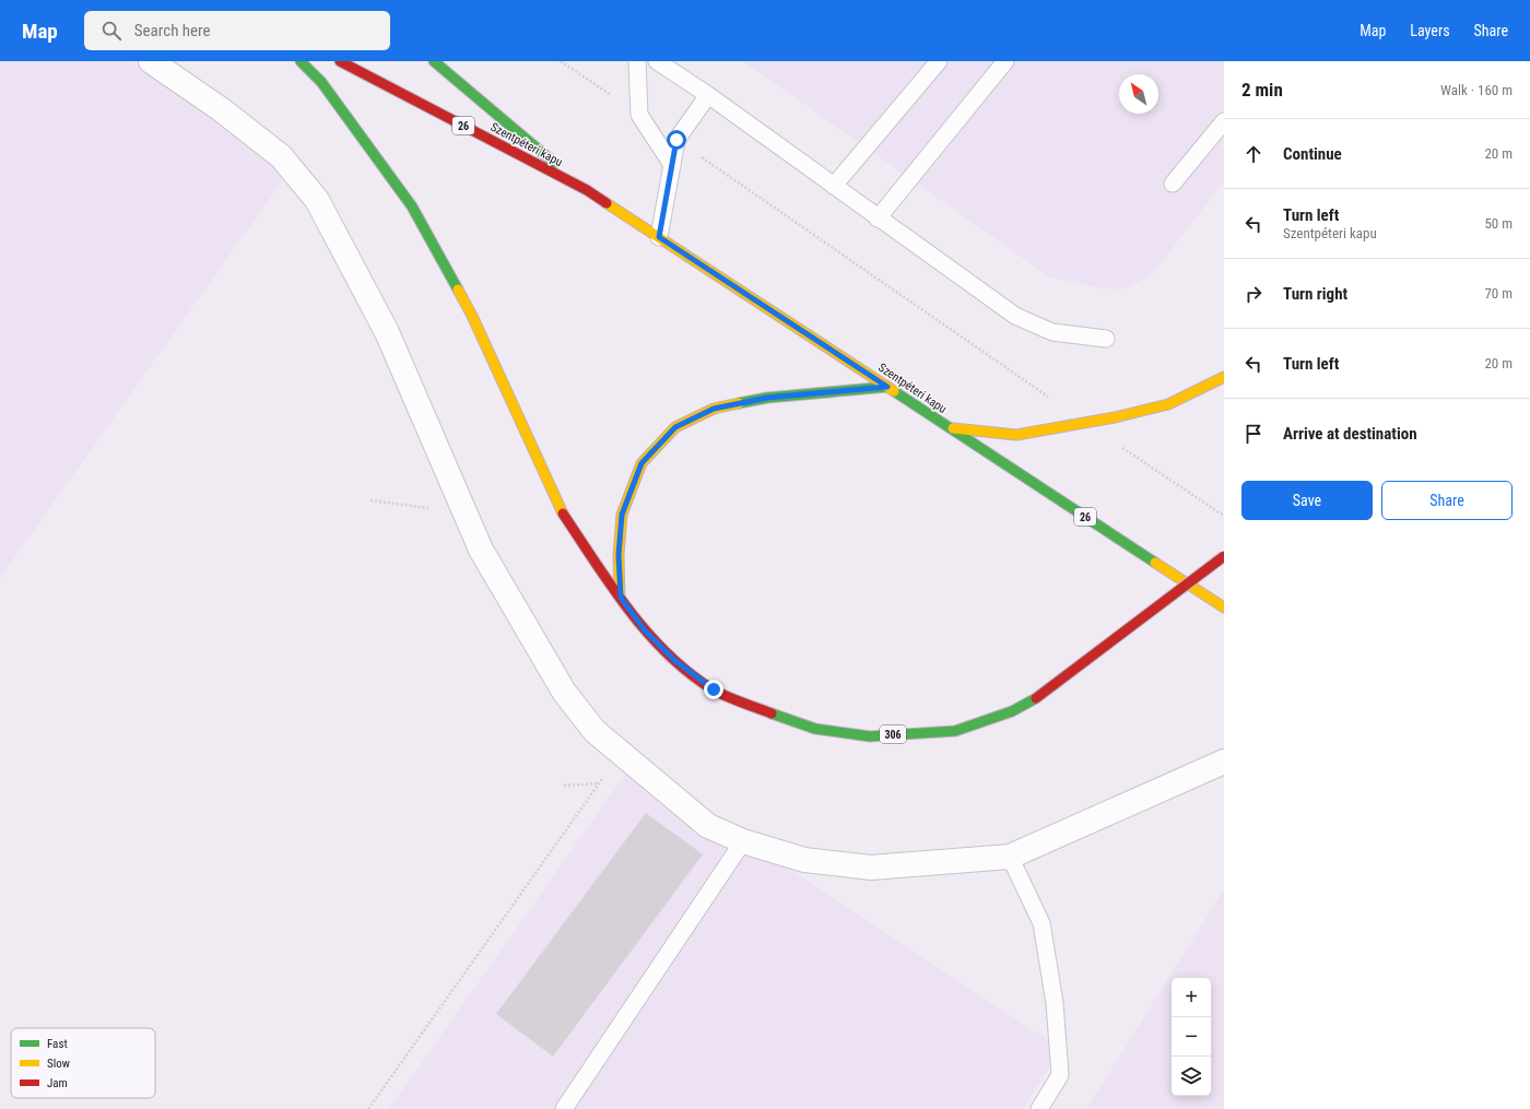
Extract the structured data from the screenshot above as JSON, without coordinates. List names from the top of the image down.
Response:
{
  "streets": {
    "main road": ["26", "Szentpéteri kapu", "306"]
  },
  "legend": ["Fast", "Slow", "Jam"],
  "north": "top left",
  "page": {
    "header": "Map",
    "search": "Search here",
    "nav": ["Map", "Layers", "Share"],
    "heading": ["2 min", "Walk · 160 m"],
    "list": [
      ["Continue", "20 m"],
      ["Turn left", "Szentpéteri kapu", "50 m"],
      ["Turn right", "70 m"],
      ["Turn left", "20 m"],
      "Arrive at destination"
    ],
    "buttons": ["Save", "Share"],
    "map_buttons": ["+", "−"]
  }
}
